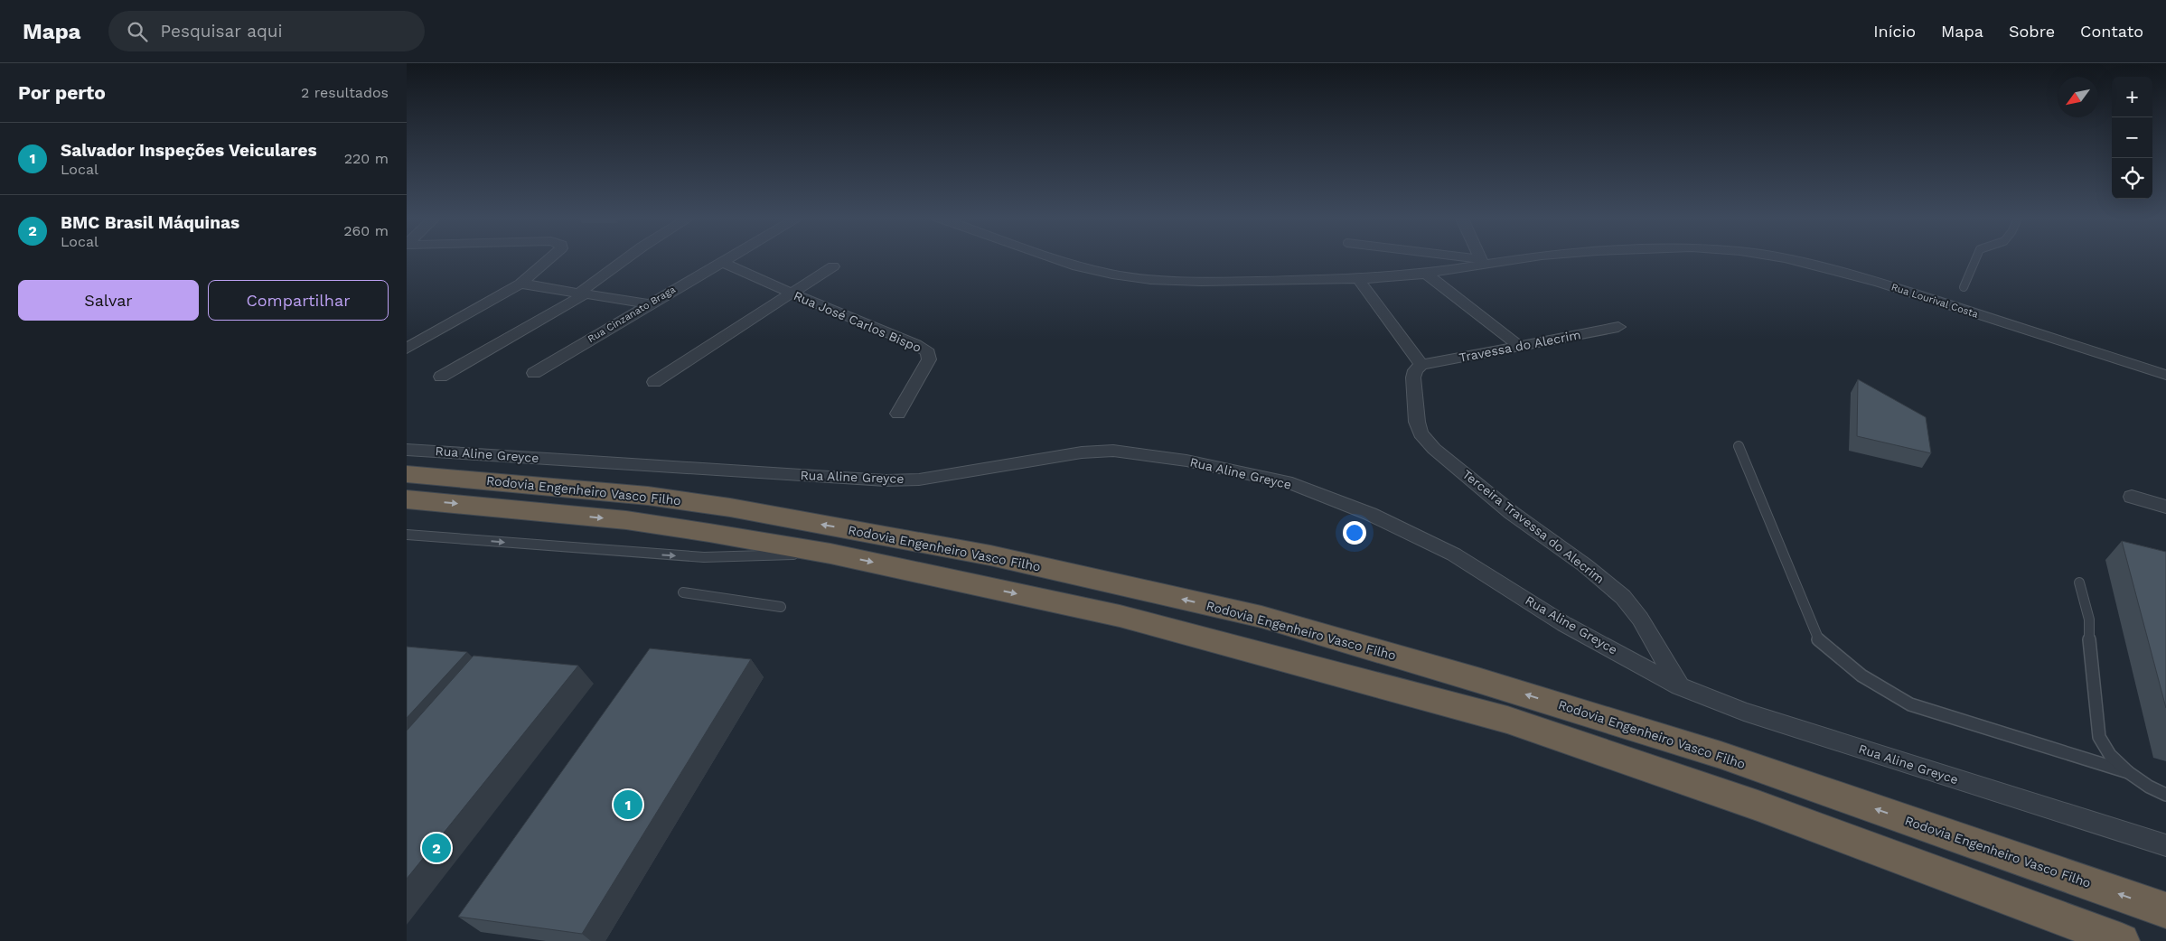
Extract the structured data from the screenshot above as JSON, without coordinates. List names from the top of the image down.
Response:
{
  "streets": {
    "highway": ["Rodovia Engenheiro Vasco Filho"],
    "street": [
      "Rua Lourival Costa",
      "Rua Cinzanato Braga",
      "Rua José Carlos Bispo",
      "Travessa do Alecrim",
      "Rua Aline Greyce",
      "Terceira Travessa do Alecrim"
    ]
  },
  "crossings": [
    ["Rua Cinzanato Braga", "Rua José Carlos Bispo"],
    ["Travessa do Alecrim", "Terceira Travessa do Alecrim"],
    ["Rua Aline Greyce", "Terceira Travessa do Alecrim"]
  ],
  "north": "bottom left",
  "page": {
    "header": "Mapa",
    "search": "Pesquisar aqui",
    "nav": [
      "Início",
      "Mapa",
      "Sobre",
      "Contato"
    ],
    "heading": ["Por perto", "2 resultados"],
    "map_buttons": ["+", "−"],
    "list": [
      {
        "mark": "1",
        "name": "Salvador Inspeções Veiculares",
        "note": "Local",
        "value": "220 m"
      },
      {
        "mark": "2",
        "name": "BMC Brasil Máquinas",
        "note": "Local",
        "value": "260 m"
      }
    ],
    "buttons": ["Salvar", "Compartilhar"],
    "pins": ["1", "2"]
  }
}
